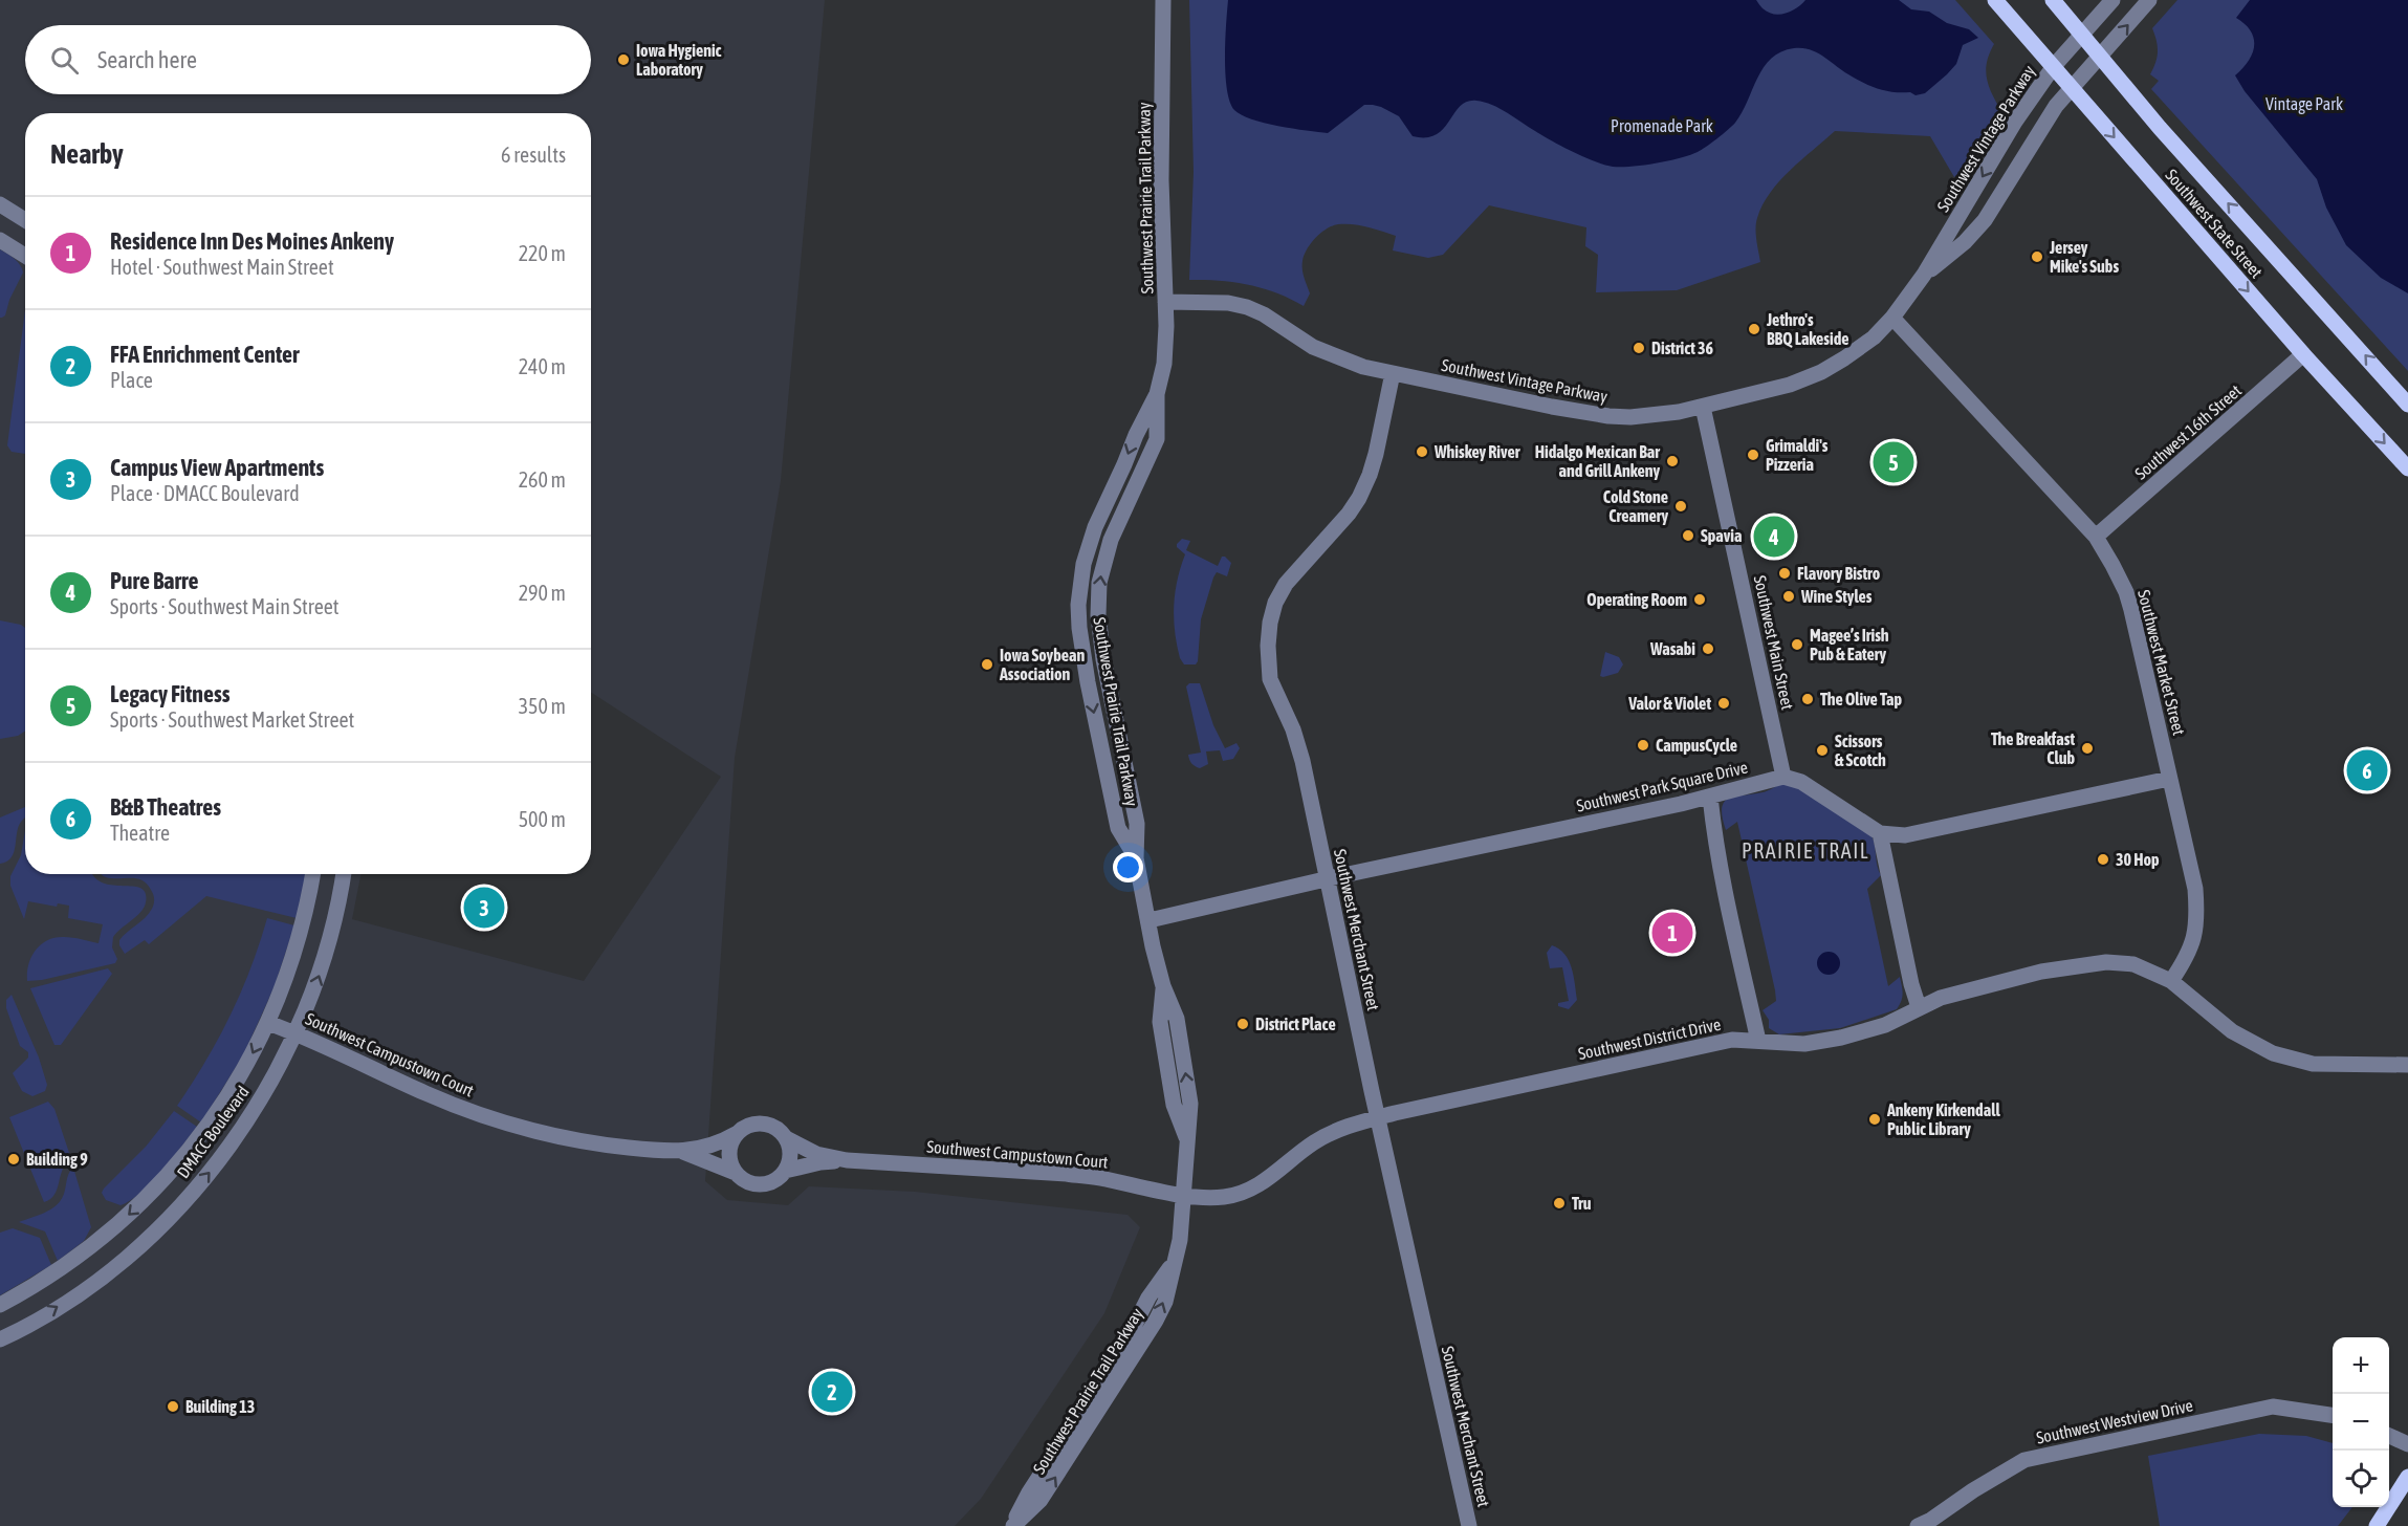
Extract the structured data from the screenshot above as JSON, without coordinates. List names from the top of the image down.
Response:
{
  "streets": {
    "main road": ["Southwest State Street"],
    "street": [
      "Southwest Vintage Parkway",
      "Southwest Prairie Trail Parkway",
      "Southwest 16th Street",
      "Southwest Main Street",
      "Southwest Market Street",
      "Southwest Park Square Drive",
      "Southwest Merchant Street",
      "Southwest District Drive",
      "Southwest Campustown Court",
      "DMACC Boulevard",
      "Southwest Westview Drive"
    ]
  },
  "crossings": [
    ["Southwest Vintage Parkway", "Southwest Prairie Trail Parkway"],
    ["Southwest Vintage Parkway", "Southwest State Street"],
    ["Southwest Vintage Parkway", "Southwest Main Street"],
    ["Southwest Vintage Parkway", "Southwest Market Street"],
    ["Southwest Vintage Parkway", "Southwest Merchant Street"],
    ["Southwest Prairie Trail Parkway", "Southwest Park Square Drive"],
    ["Southwest Prairie Trail Parkway", "Southwest District Drive"],
    ["Southwest Prairie Trail Parkway", "Southwest Campustown Court"],
    ["Southwest State Street", "Southwest 16th Street"],
    ["Southwest 16th Street", "Southwest Market Street"],
    ["Southwest Main Street", "Southwest Park Square Drive"],
    ["Southwest Market Street", "Southwest District Drive"],
    ["Southwest Park Square Drive", "Southwest Merchant Street"],
    ["Southwest Merchant Street", "Southwest District Drive"],
    ["Southwest District Drive", "Southwest Campustown Court"],
    ["Southwest Campustown Court", "DMACC Boulevard"]
  ],
  "districts": ["PRAIRIE TRAIL"],
  "parks": ["Vintage Park", "Promenade Park"],
  "places": [
    "Iowa Hygienic Laboratory",
    "Jersey Mike's Subs",
    "Jethro's BBQ Lakeside",
    "District 36",
    "Whiskey River",
    "Grimaldi's Pizzeria",
    "Hidalgo Mexican Bar and Grill Ankeny",
    "Cold Stone Creamery",
    "Spavia",
    "Flavory Bistro",
    "Wine Styles",
    "Operating Room",
    "Magee’s Irish Pub & Eatery",
    "Wasabi",
    "Iowa Soybean Association",
    "The Olive Tap",
    "Valor & Violet",
    "CampusCycle",
    "The Breakfast Club",
    "Scissors & Scotch",
    "30 Hop",
    "District Place",
    "Ankeny Kirkendall Public Library",
    "Building 9",
    "Tru",
    "Building 13"
  ],
  "page": {
    "search": "Search here",
    "heading": ["Nearby", "6 results"],
    "list": [
      {
        "mark": "1",
        "name": "Residence Inn Des Moines Ankeny",
        "note": "Hotel · Southwest Main Street",
        "value": "220 m"
      },
      {
        "mark": "2",
        "name": "FFA Enrichment Center",
        "note": "Place",
        "value": "240 m"
      },
      {
        "mark": "3",
        "name": "Campus View Apartments",
        "note": "Place · DMACC Boulevard",
        "value": "260 m"
      },
      {
        "mark": "4",
        "name": "Pure Barre",
        "note": "Sports · Southwest Main Street",
        "value": "290 m"
      },
      {
        "mark": "5",
        "name": "Legacy Fitness",
        "note": "Sports · Southwest Market Street",
        "value": "350 m"
      },
      {
        "mark": "6",
        "name": "B&B Theatres",
        "note": "Theatre",
        "value": "500 m"
      }
    ],
    "pins": [
      "5",
      "4",
      "6",
      "3",
      "1",
      "2"
    ],
    "map_buttons": ["+", "−"]
  }
}
